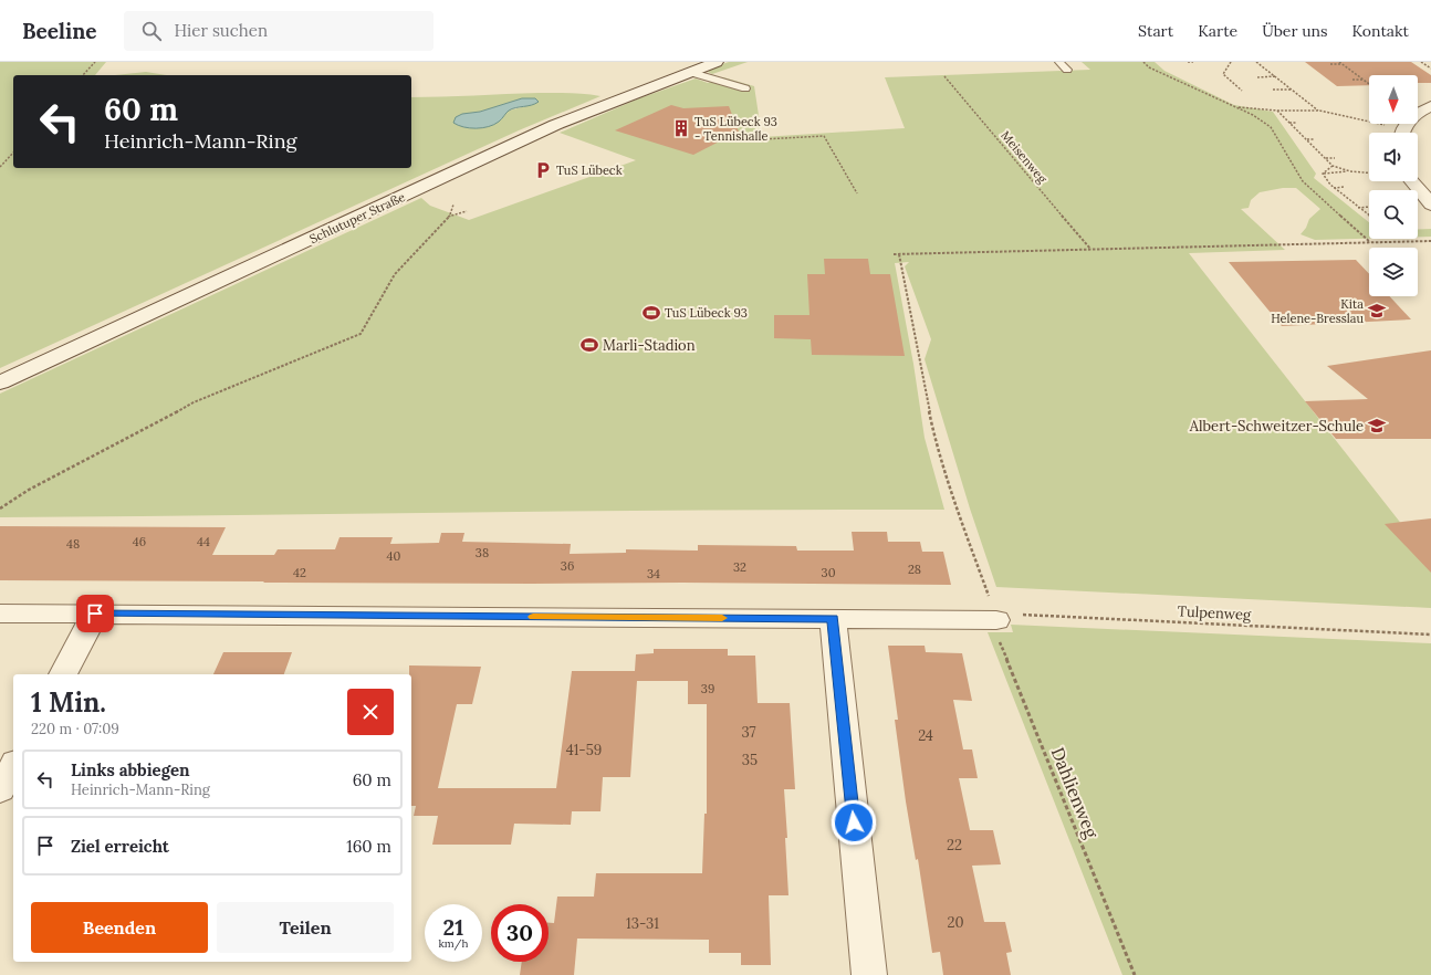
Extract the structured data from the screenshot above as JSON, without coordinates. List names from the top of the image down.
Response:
{
  "streets": {
    "street": ["Schlutuper Straße"],
    "path": ["Meisenweg", "Tulpenweg", "Dahlienweg"]
  },
  "crossings": [
    ["Tulpenweg", "Dahlienweg"]
  ],
  "places": {
    "building": ["TuS Lübeck 93 - Tennishalle"],
    "parking": ["TuS Lübeck"],
    "school or university": ["Kita Helene-Bresslau", "Albert-Schweitzer-Schule"],
    "sports": ["TuS Lübeck 93", "Marli-Stadion"]
  },
  "house_numbers": [
    "46",
    "44",
    "48",
    "38",
    "40",
    "36",
    "32",
    "28",
    "42",
    "30",
    "34",
    "39",
    "37",
    "24",
    "41-59",
    "35",
    "22",
    "20",
    "13-31"
  ],
  "north": "bottom",
  "page": {
    "header": "Beeline",
    "search": "Hier suchen",
    "nav": [
      "Start",
      "Karte",
      "Über uns",
      "Kontakt"
    ],
    "turn": ["60 m", "Heinrich-Mann-Ring"],
    "heading": ["1 Min.", "220 m · 07:09"],
    "list": [
      {
        "name": "Links abbiegen",
        "note": "Heinrich-Mann-Ring",
        "value": "60 m"
      },
      {
        "name": "Ziel erreicht",
        "value": "160 m"
      }
    ],
    "buttons": ["Beenden", "Teilen"],
    "speed": "21 km/h",
    "limit": "30"
  }
}
